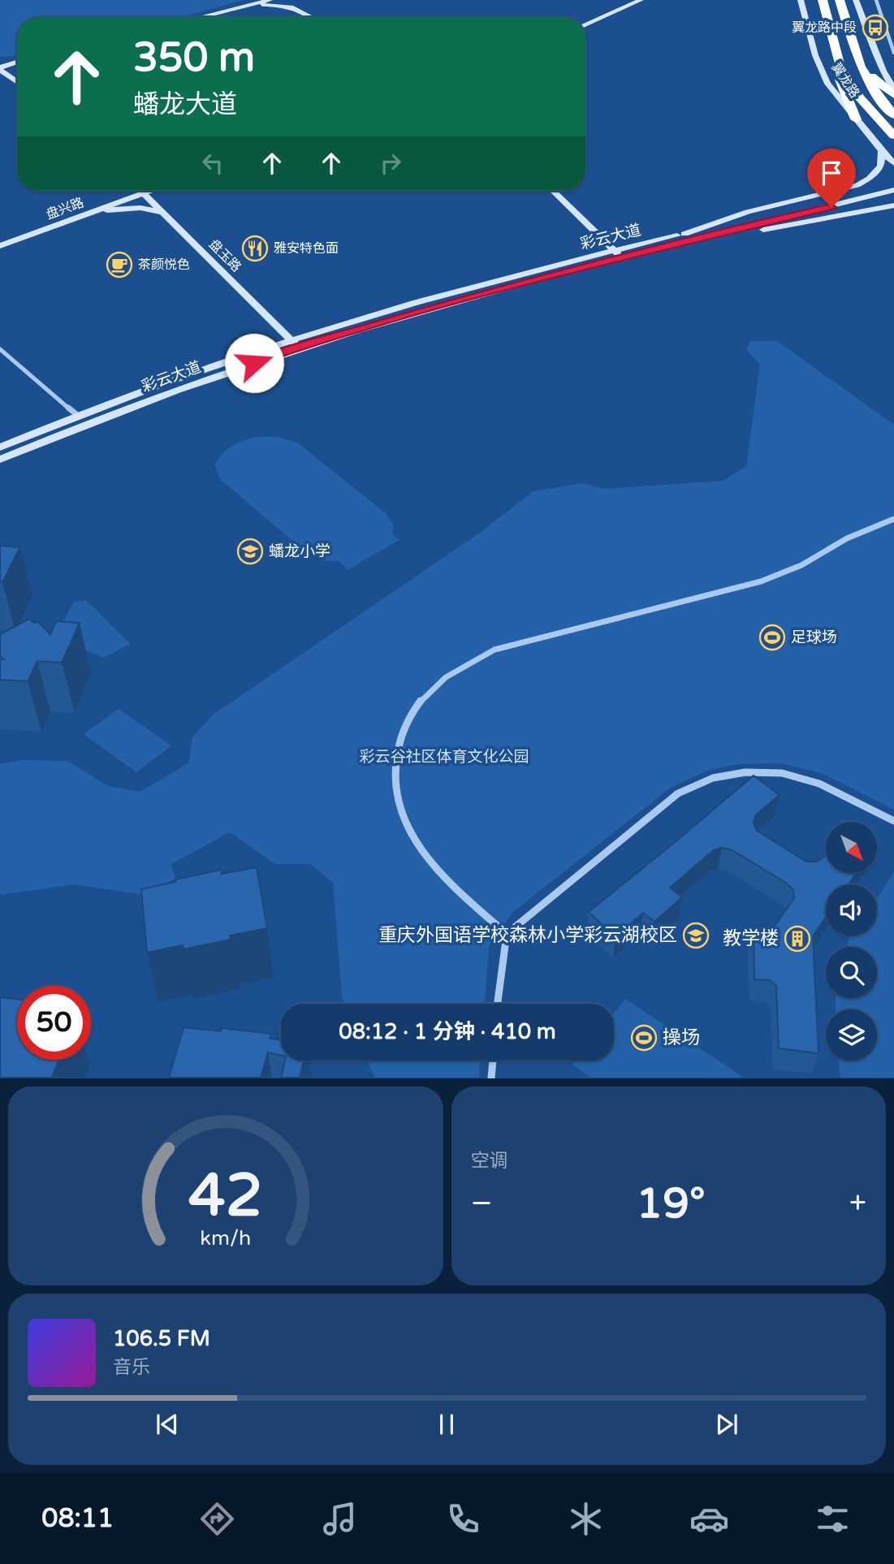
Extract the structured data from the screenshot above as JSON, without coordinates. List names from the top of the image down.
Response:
{
  "streets": {
    "highway": ["翼龙路"],
    "main road": ["盘兴路", "彩云大道", "盘玉路"]
  },
  "crossings": [
    ["盘兴路", "盘玉路"],
    ["彩云大道", "盘玉路"]
  ],
  "parks": ["彩云谷社区体育文化公园"],
  "places": {
    "bus stop": ["翼龙路中段"],
    "restaurant": ["雅安特色面"],
    "cafe": ["茶颜悦色"],
    "school or university": ["蟠龙小学", "重庆外国语学校森林小学彩云湖校区"],
    "sports": ["足球场", "操场"],
    "building": ["教学楼"]
  },
  "north": "bottom right",
  "page": {
    "turn": ["350 m", "蟠龙大道"],
    "limit": "50",
    "trip": "08:12 · 1 分钟 · 410 m",
    "tile": "空调",
    "heat": ["−", "19°", "+"],
    "song": ["106.5 FM", "音乐"],
    "tabs": "08:11",
    "gauge": ["42", "km/h"]
  }
}
